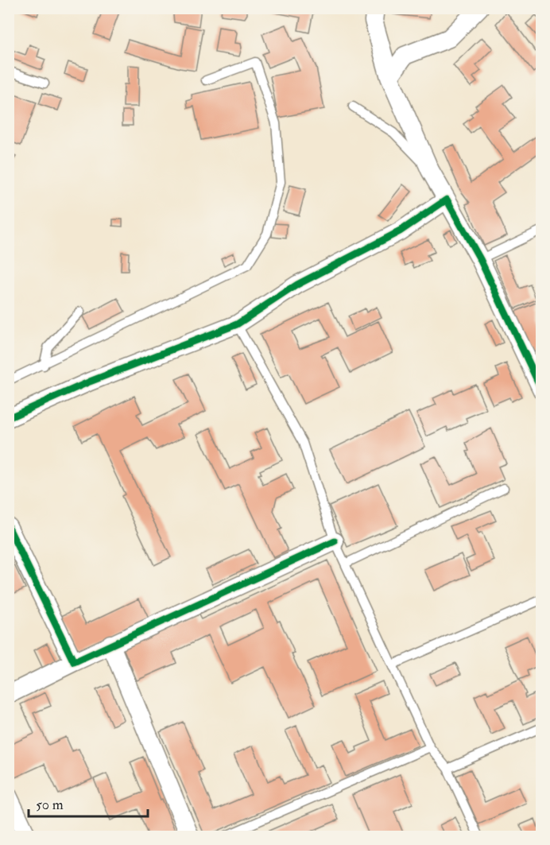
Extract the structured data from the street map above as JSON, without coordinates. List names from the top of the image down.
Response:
{
  "scale_bar": "50 m"
}
